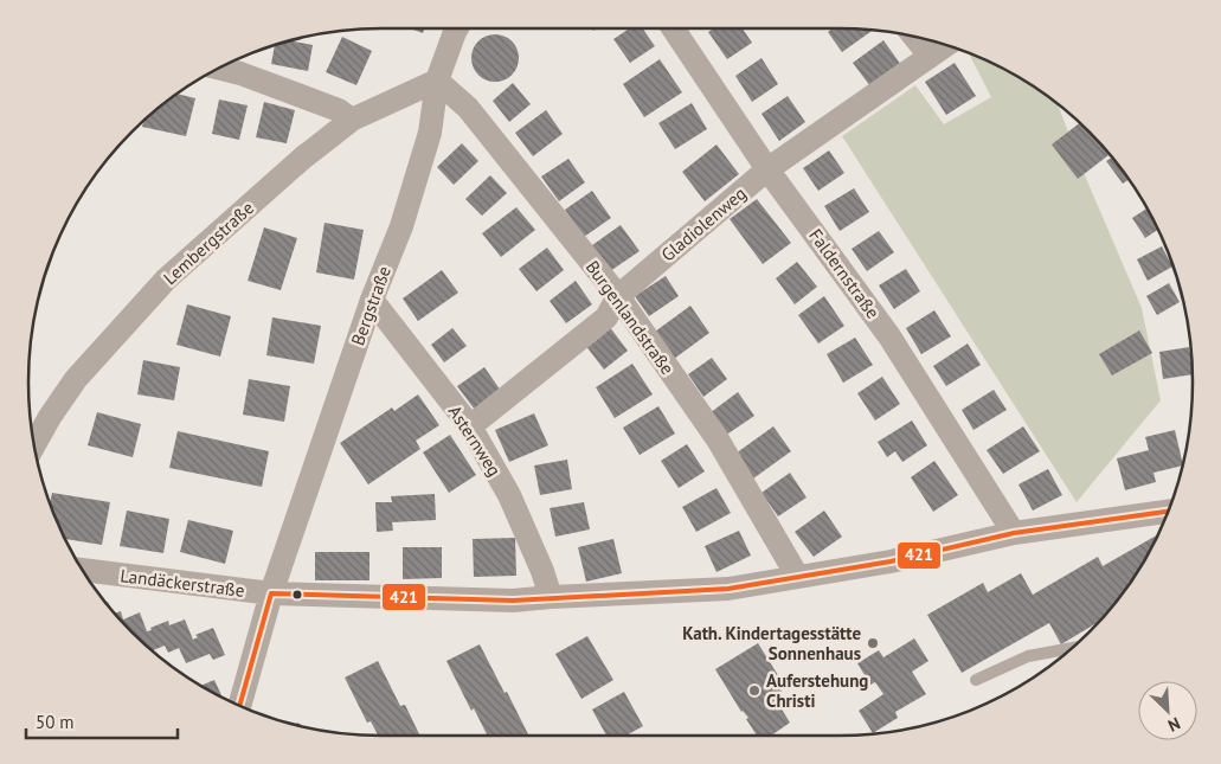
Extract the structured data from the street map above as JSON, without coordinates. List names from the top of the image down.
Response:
{
  "streets": {
    "street": [
      "Gladiolenweg",
      "Lembergstraße",
      "Faldernstraße",
      "Bergstraße",
      "Burgenlandstraße",
      "Asternweg",
      "Landäckerstraße"
    ]
  },
  "crossings": [
    ["Gladiolenweg", "Faldernstraße"],
    ["Gladiolenweg", "Burgenlandstraße"],
    ["Gladiolenweg", "Asternweg"],
    ["Lembergstraße", "Bergstraße"],
    ["Lembergstraße", "Burgenlandstraße"],
    ["Faldernstraße", "Landäckerstraße"],
    ["Bergstraße", "Burgenlandstraße"],
    ["Bergstraße", "Asternweg"],
    ["Bergstraße", "Landäckerstraße"],
    ["Burgenlandstraße", "Landäckerstraße"],
    ["Asternweg", "Landäckerstraße"]
  ],
  "places": ["Kath. Kindertagesstätte Sonnenhaus", "Auferstehung Christi"],
  "lines": ["transit line 421"],
  "scale_bar": "50 m",
  "north": "bottom right"
}
